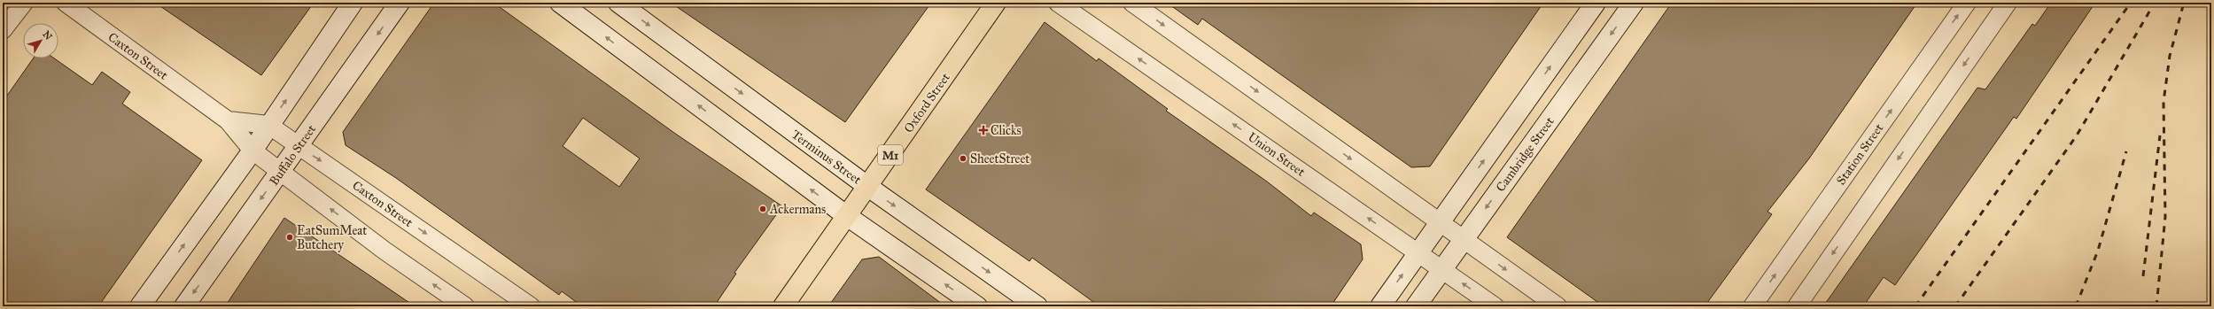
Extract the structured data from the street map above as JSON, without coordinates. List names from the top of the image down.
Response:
{
  "streets": {
    "main road": ["Oxford Street", "M1"],
    "street": [
      "Caxton Street",
      "Union Street",
      "Cambridge Street",
      "Station Street",
      "Buffalo Street",
      "Terminus Street"
    ]
  },
  "crossings": [
    ["Caxton Street", "Buffalo Street"],
    ["Oxford Street", "Terminus Street"],
    ["Union Street", "Cambridge Street"]
  ],
  "places": {
    "health": ["Clicks"],
    "other": ["SheetStreet", "Ackermans", "EatSumMeat Butchery"]
  },
  "north": "top right"
}
